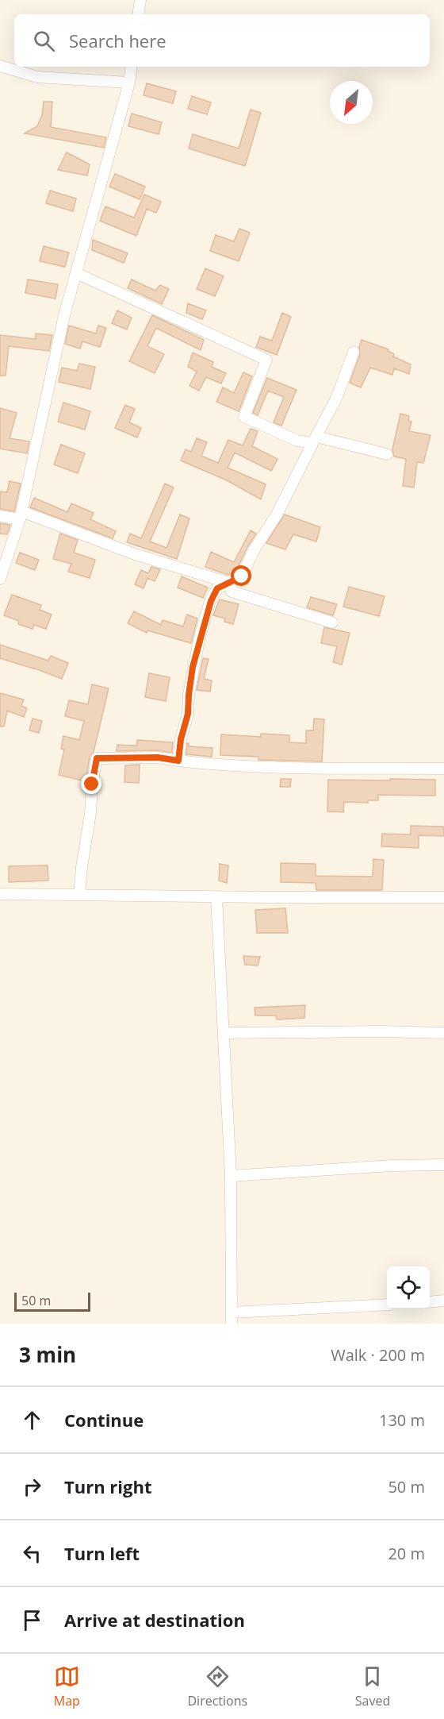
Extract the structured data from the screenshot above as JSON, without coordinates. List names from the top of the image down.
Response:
{
  "scale_bar": "50 m",
  "north": "bottom left",
  "page": {
    "search": "Search here",
    "scale": "50 m",
    "heading": ["3 min", "Walk · 200 m"],
    "list": [
      ["Continue", "130 m"],
      ["Turn right", "50 m"],
      ["Turn left", "20 m"],
      "Arrive at destination"
    ],
    "nav": ["Map", "Directions", "Saved"]
  }
}
